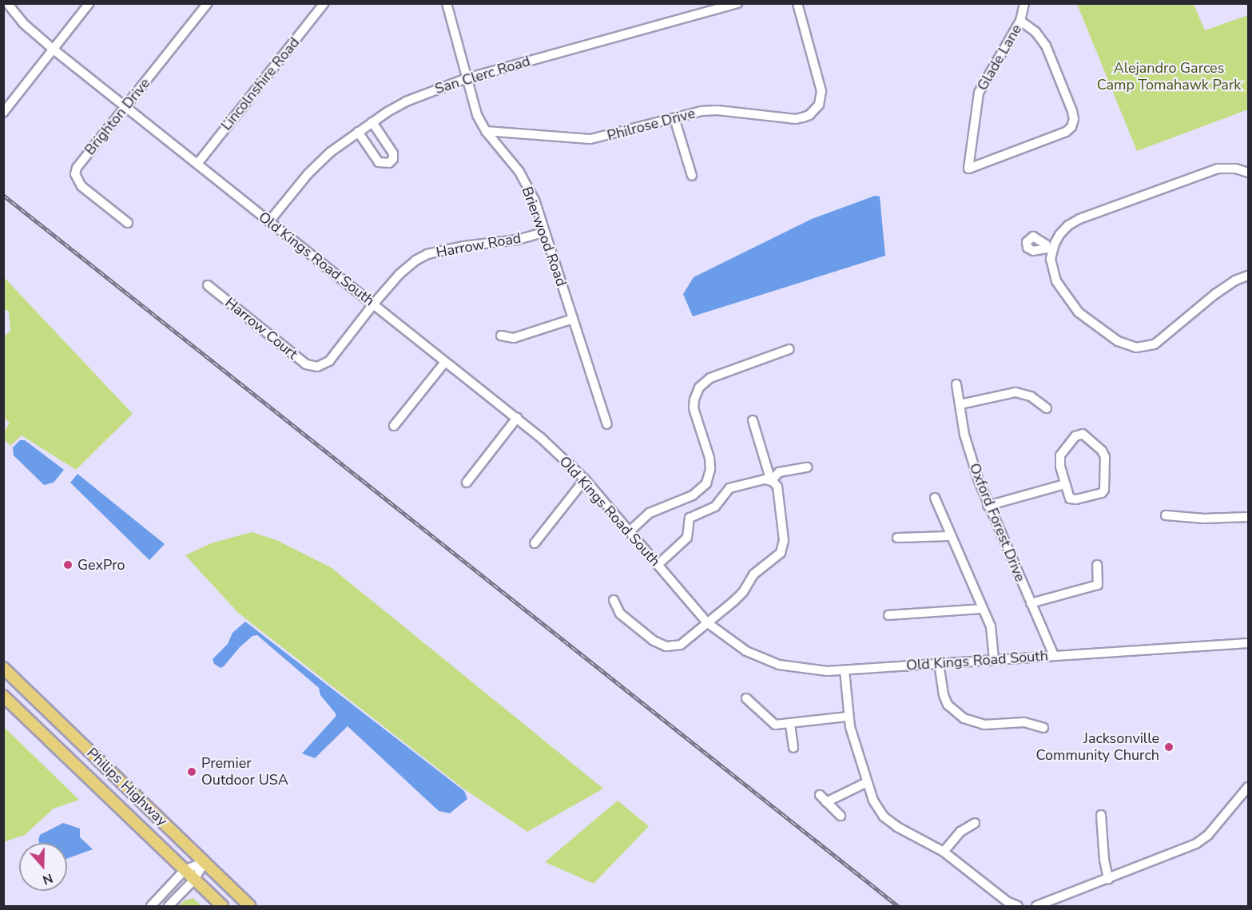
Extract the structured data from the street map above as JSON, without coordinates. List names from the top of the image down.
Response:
{
  "streets": {
    "main road": ["Philips Highway"],
    "street": [
      "Glade Lane",
      "San Clerc Road",
      "Lincolnshire Road",
      "Brighton Drive",
      "Philrose Drive",
      "Brierwood Road",
      "Harrow Road",
      "Old Kings Road South",
      "Harrow Court",
      "Oxford Forest Drive"
    ]
  },
  "crossings": [
    ["San Clerc Road", "Brierwood Road"],
    ["San Clerc Road", "Old Kings Road South"],
    ["Lincolnshire Road", "Old Kings Road South"],
    ["Brighton Drive", "Old Kings Road South"],
    ["Philrose Drive", "Brierwood Road"],
    ["Brierwood Road", "Harrow Road"],
    ["Harrow Road", "Old Kings Road South"],
    ["Harrow Road", "Harrow Court"],
    ["Old Kings Road South", "Oxford Forest Drive"]
  ],
  "parks": ["Alejandro Garces Camp Tomahawk Park"],
  "places": ["GexPro", "Jacksonville Community Church", "Premier Outdoor USA"],
  "north": "bottom"
}
